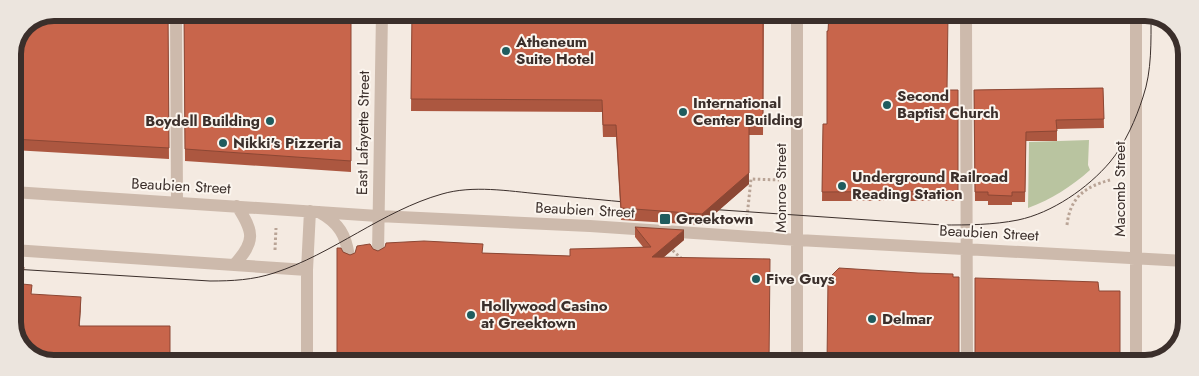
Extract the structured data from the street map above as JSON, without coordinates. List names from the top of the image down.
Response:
{
  "streets": {
    "street": [
      "East Lafayette Street",
      "Beaubien Street",
      "Monroe Street",
      "Macomb Street"
    ]
  },
  "crossings": [
    ["East Lafayette Street", "Beaubien Street"],
    ["Beaubien Street", "Monroe Street"],
    ["Beaubien Street", "Macomb Street"]
  ],
  "places": {
    "other": [
      "Atheneum Suite Hotel",
      "Second Baptist Church",
      "International Center Building",
      "Boydell Building",
      "Nikki's Pizzeria",
      "Underground Railroad Reading Station",
      "Five Guys",
      "Hollywood Casino at Greektown",
      "Delmar"
    ],
    "transit": ["Greektown"]
  }
}
